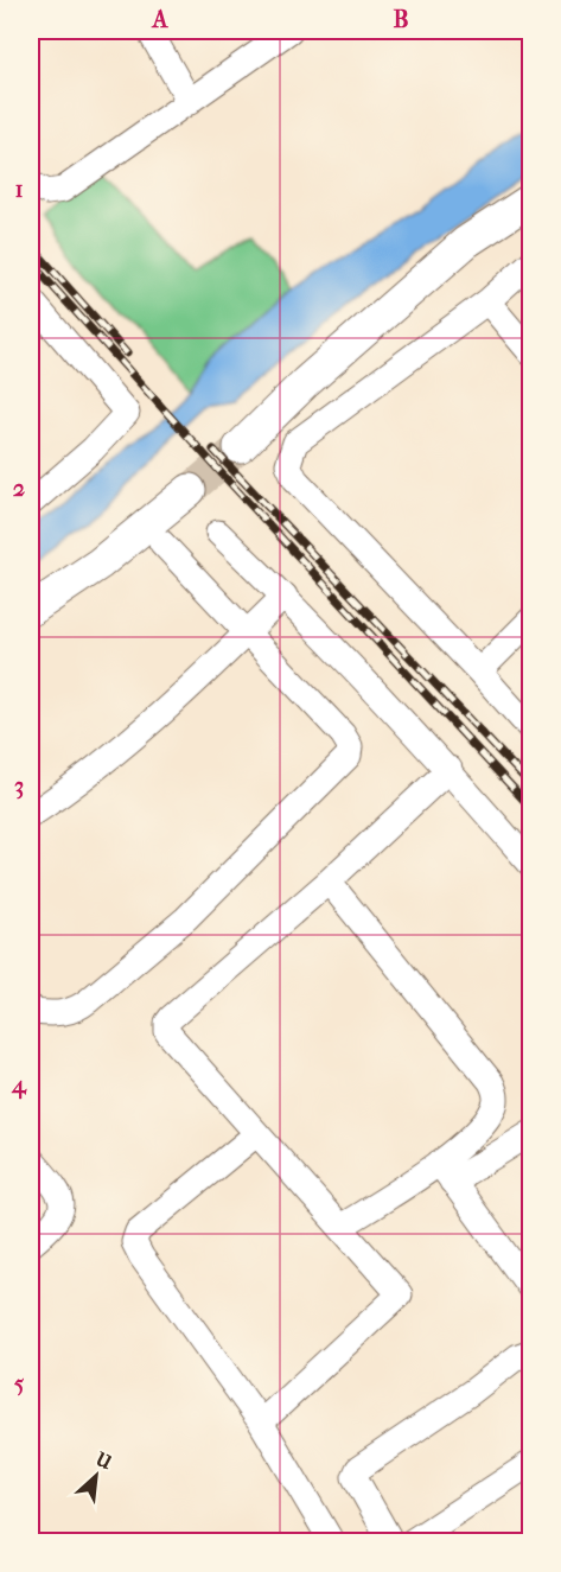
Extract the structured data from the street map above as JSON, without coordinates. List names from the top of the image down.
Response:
{
  "north": "top right",
  "grid": {
    "columns": ["A", "B"],
    "rows": [
      "1",
      "2",
      "3",
      "4",
      "5"
    ]
  }
}
